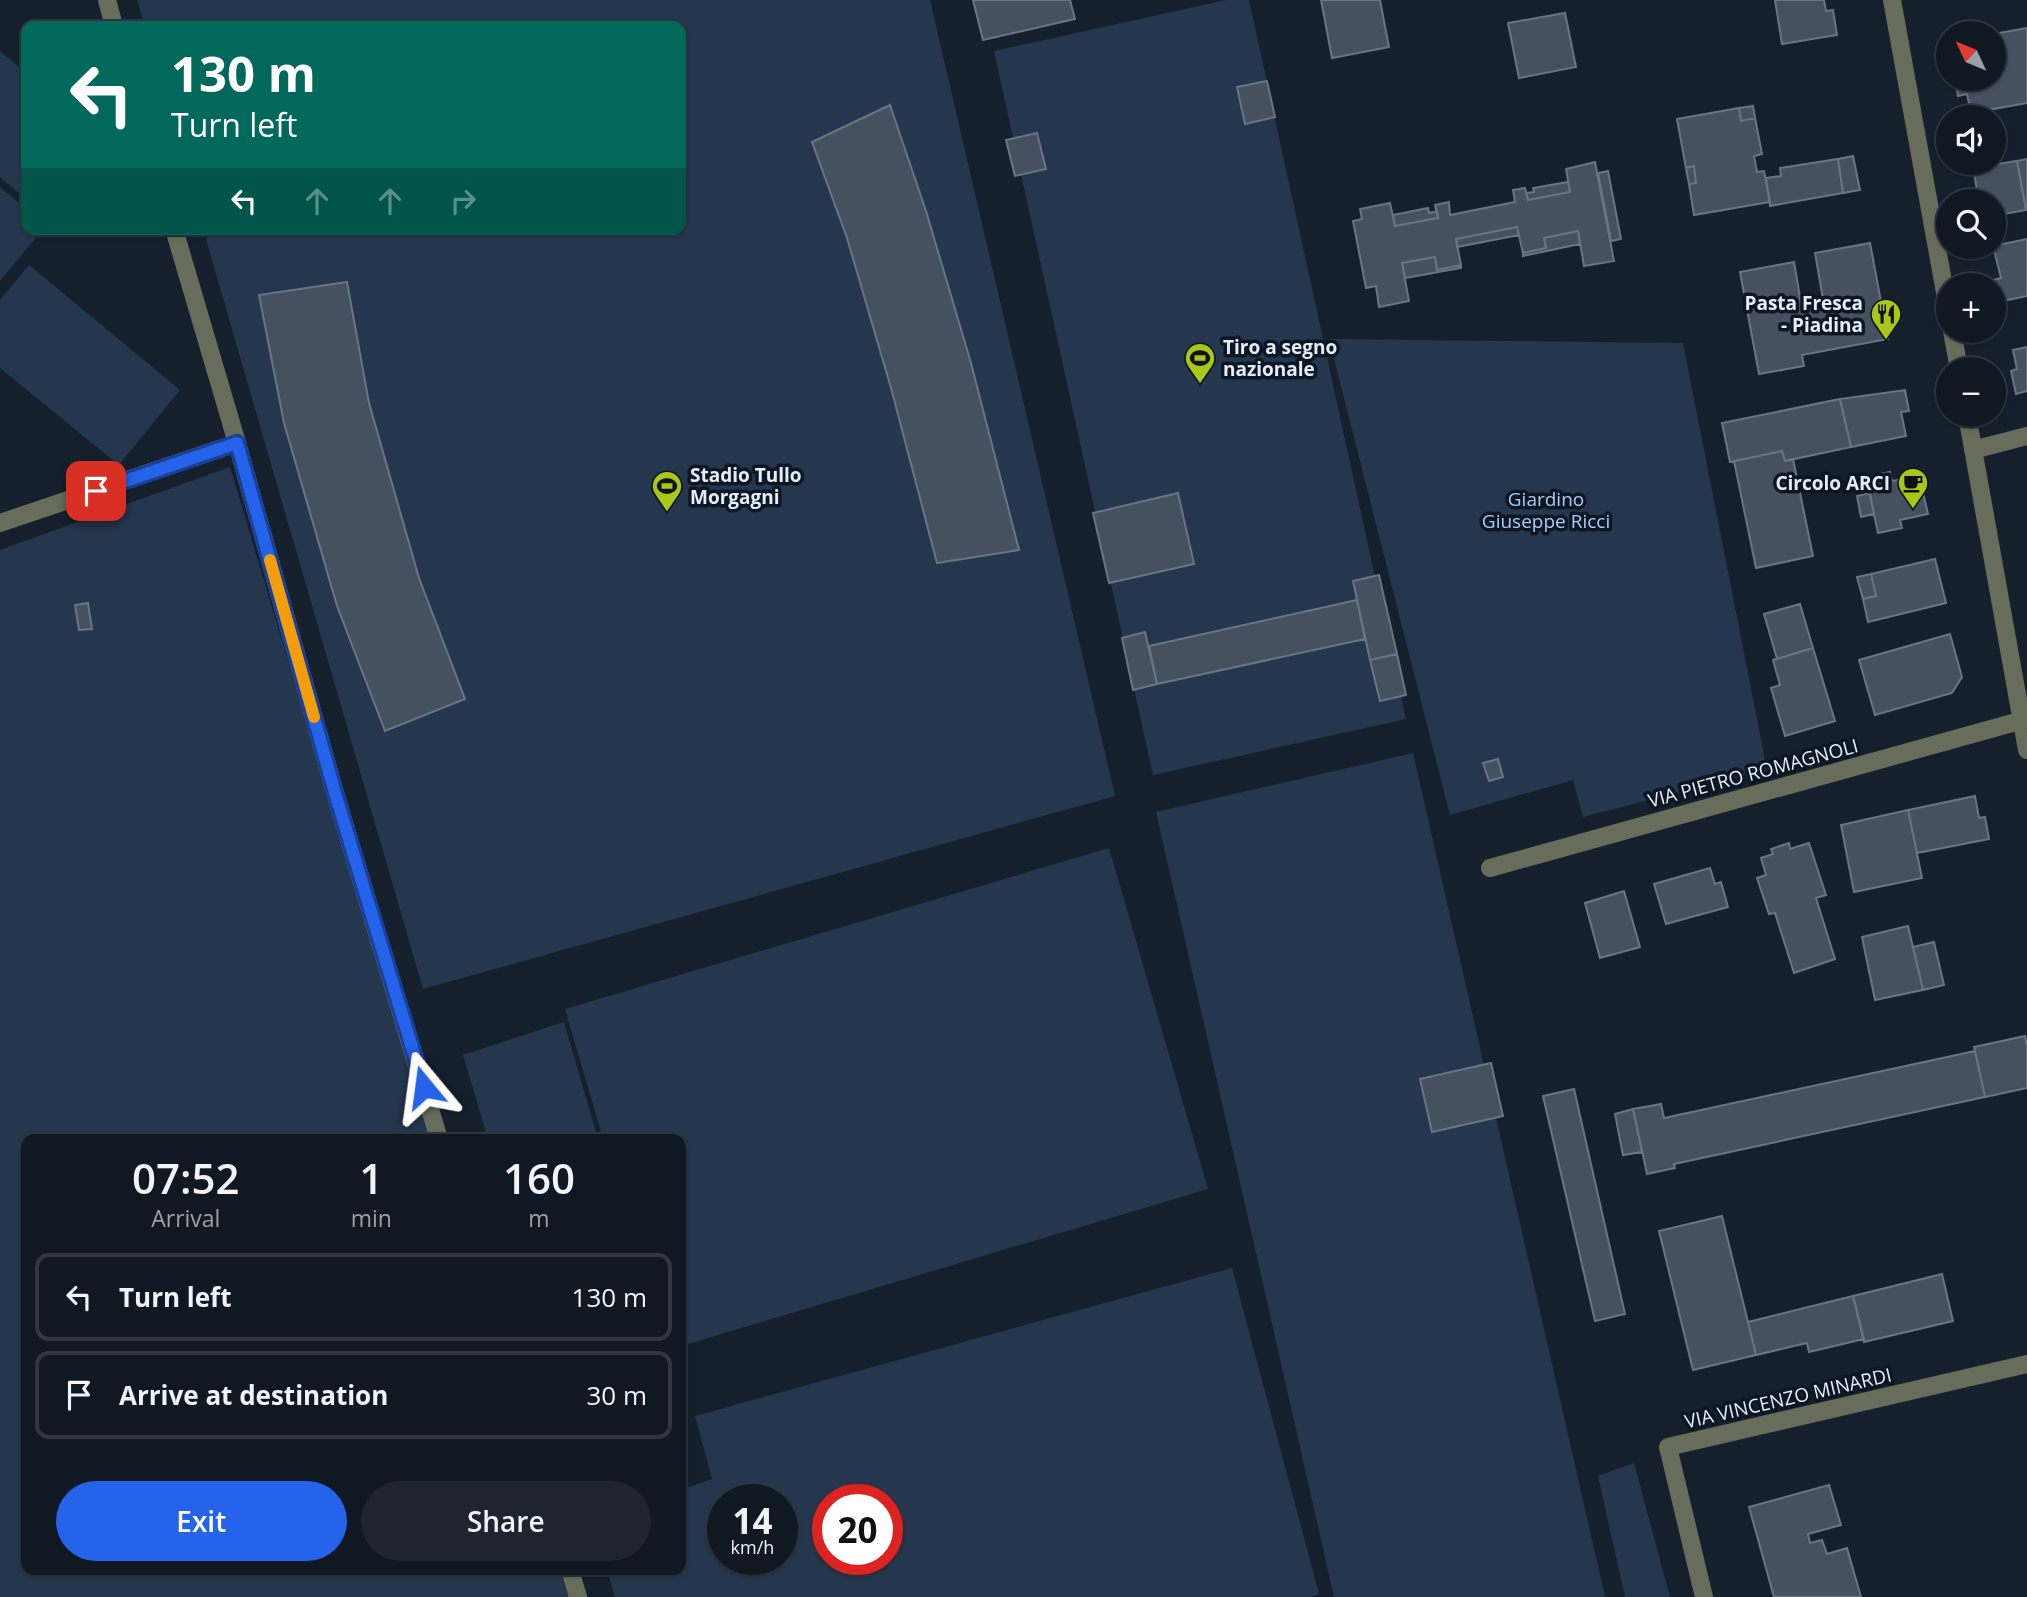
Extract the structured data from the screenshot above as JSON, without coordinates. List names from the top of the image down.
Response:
{
  "streets": {
    "street": ["VIA PIETRO ROMAGNOLI", "VIA VINCENZO MINARDI"]
  },
  "parks": ["Giardino Giuseppe Ricci"],
  "places": {
    "restaurant": ["Pasta Fresca - Piadina"],
    "sports": ["Tiro a segno nazionale", "Stadio Tullo Morgagni"],
    "cafe": ["Circolo ARCI"]
  },
  "north": "top left",
  "page": {
    "map_buttons": ["+", "−"],
    "turn": ["130 m", "Turn left"],
    "eta": [
      "07:52",
      "Arrival",
      "1",
      "min",
      "160",
      "m"
    ],
    "list": [
      {
        "name": "Turn left",
        "value": "130 m"
      },
      {
        "name": "Arrive at destination",
        "value": "30 m"
      }
    ],
    "buttons": ["Exit", "Share"],
    "speed": "14 km/h",
    "limit": "20"
  }
}
